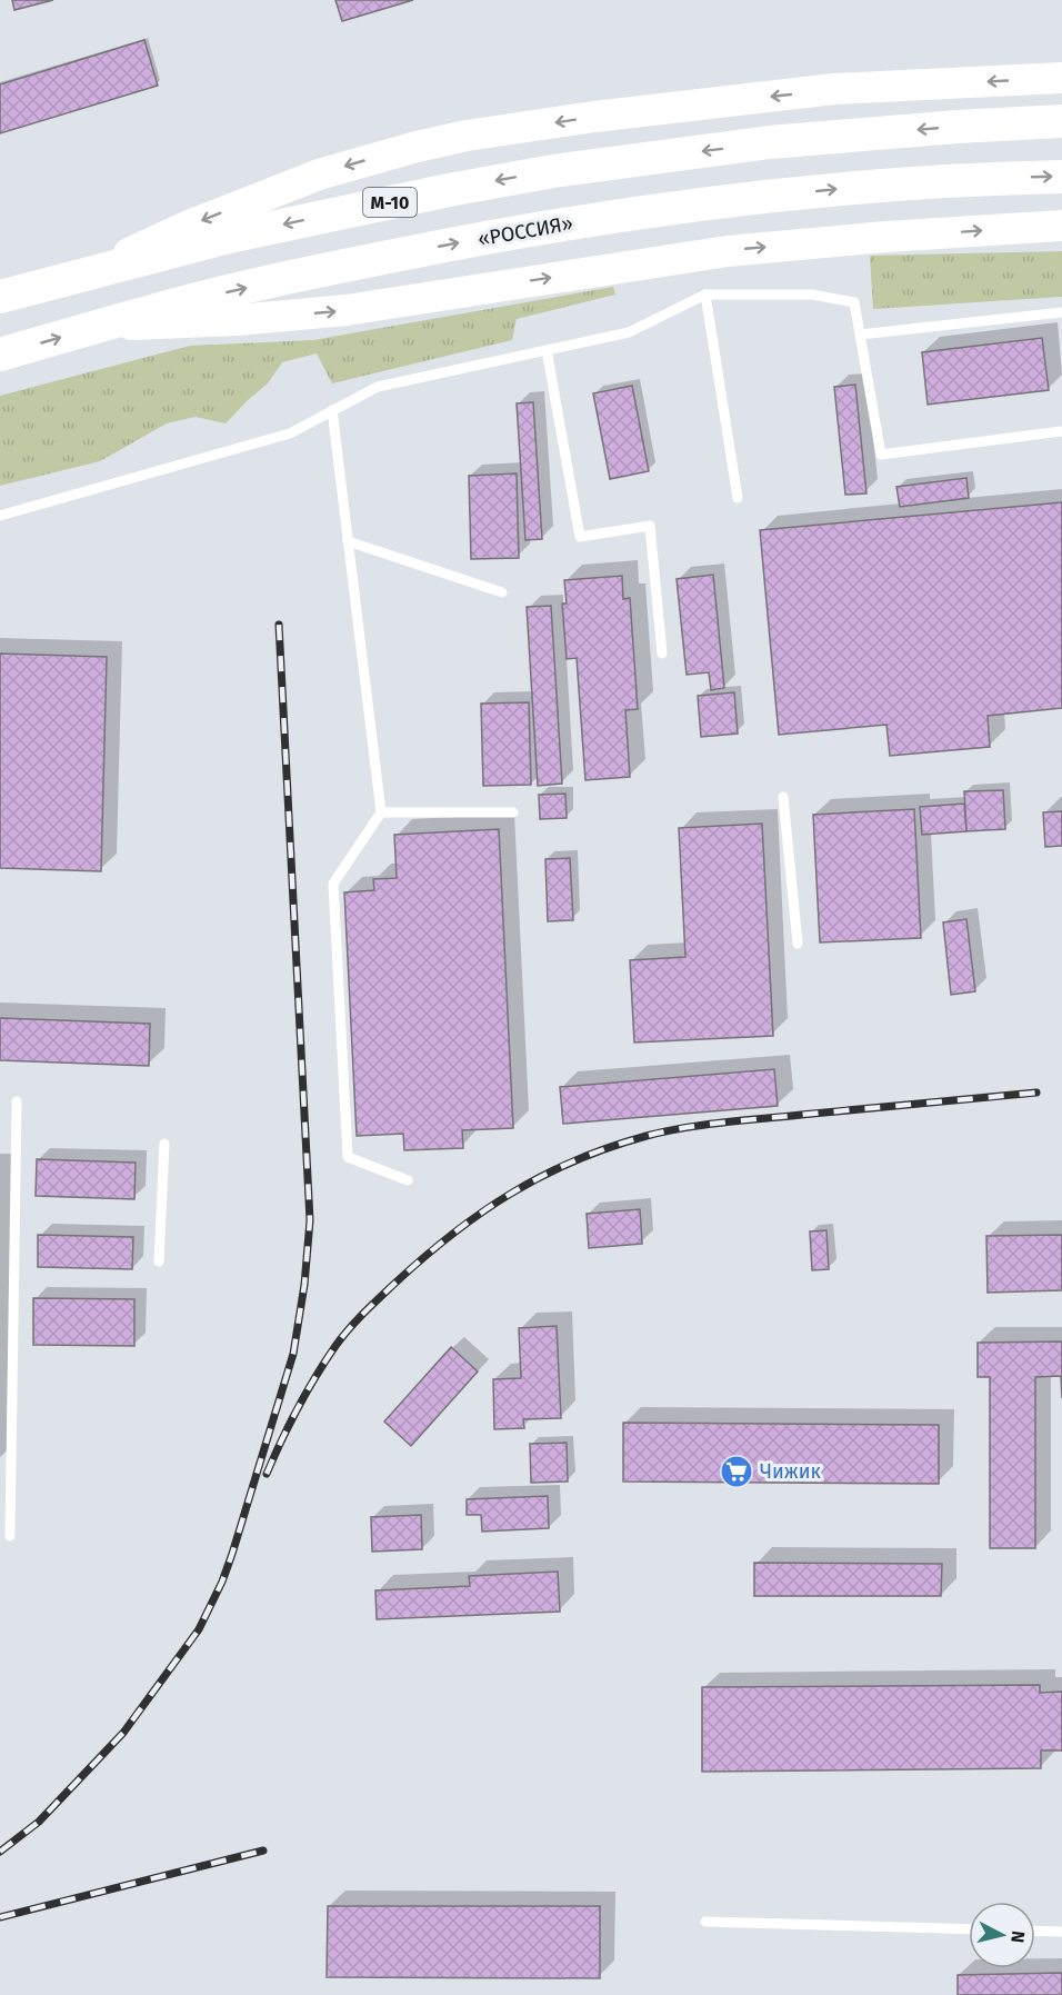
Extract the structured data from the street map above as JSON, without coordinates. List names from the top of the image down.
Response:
{
  "streets": {
    "highway": ["М-10", "«РОССИЯ»"]
  },
  "places": {
    "supermarket": ["Чижик"]
  },
  "north": "right"
}
